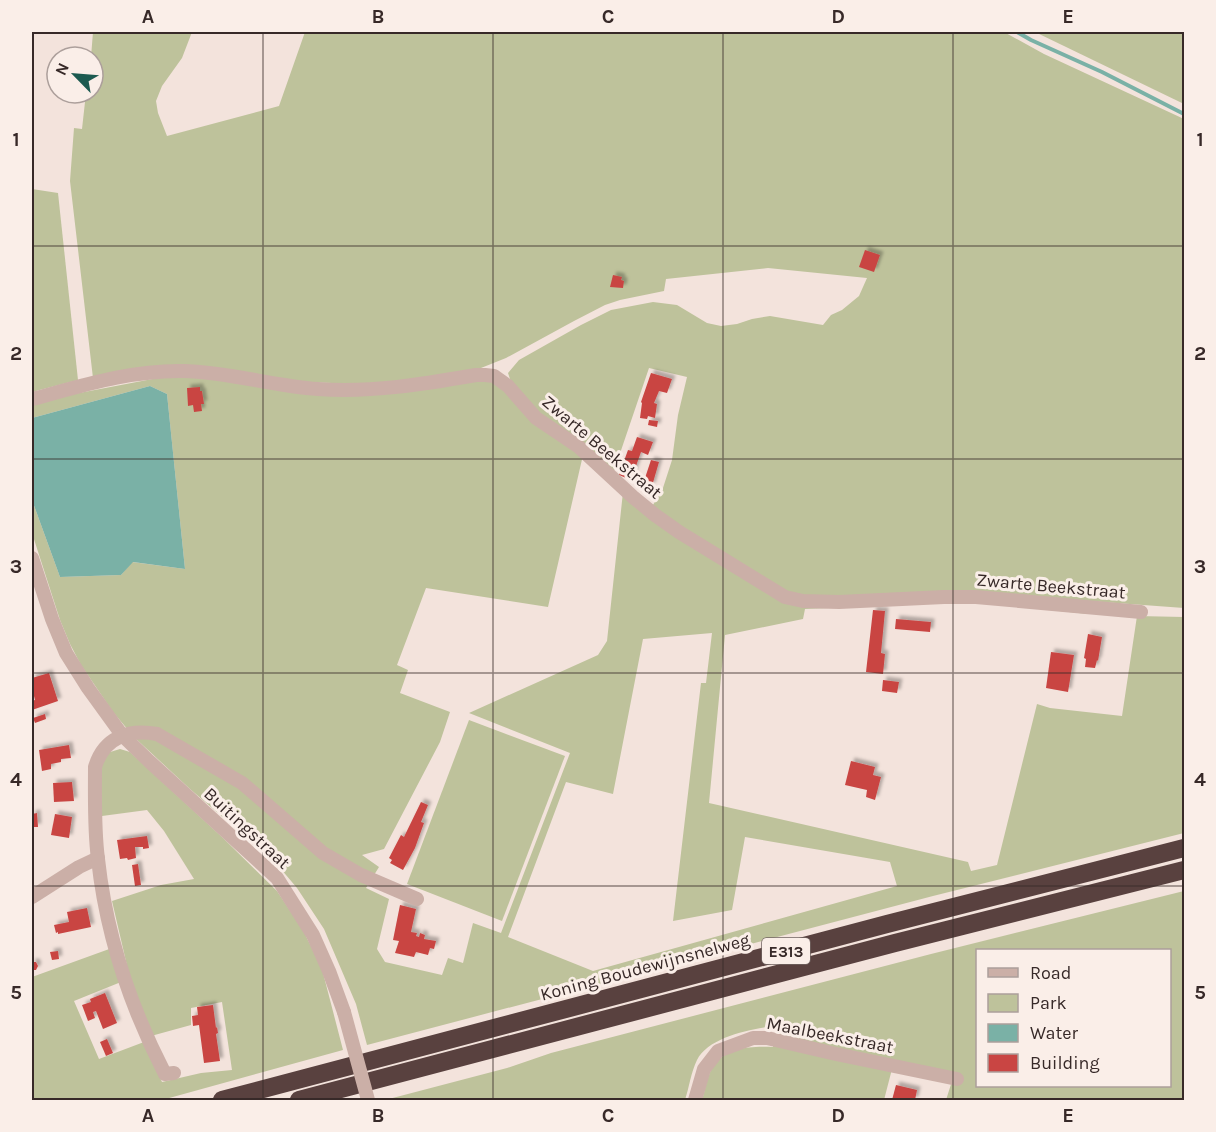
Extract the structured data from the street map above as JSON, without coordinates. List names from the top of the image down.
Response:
{
  "streets": {
    "highway": ["E313", "Koning Boudewijnsnelweg"],
    "street": ["Zwarte Beekstraat", "Buitingstraat", "Maalbeekstraat"]
  },
  "legend": [
    "Road",
    "Park",
    "Water",
    "Building"
  ],
  "north": "top left",
  "grid": {
    "columns": [
      "A",
      "B",
      "C",
      "D",
      "E"
    ],
    "rows": [
      "1",
      "2",
      "3",
      "4",
      "5"
    ]
  }
}
